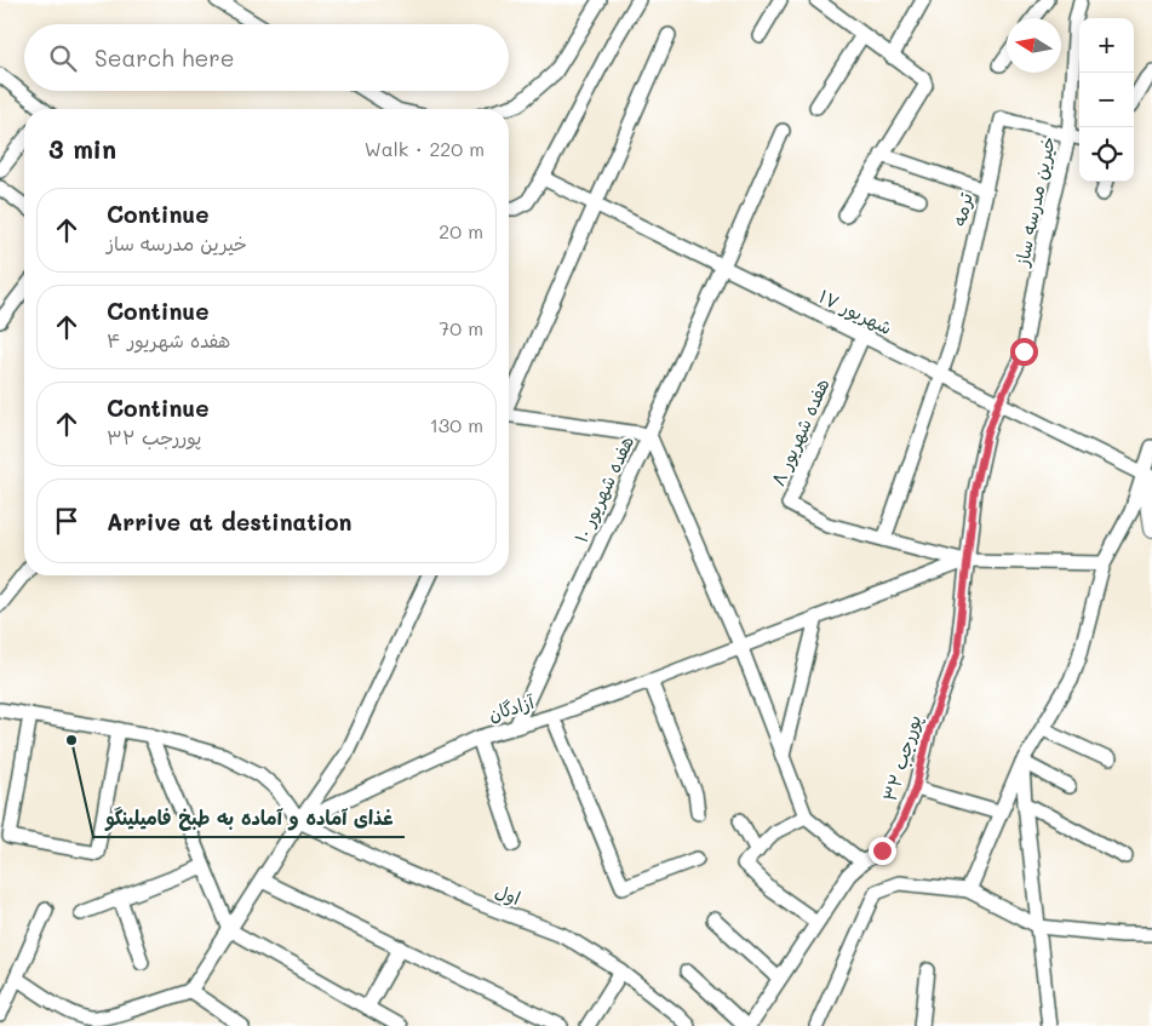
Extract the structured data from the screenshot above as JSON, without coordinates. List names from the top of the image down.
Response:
{
  "streets": {
    "street": [
      "خیرین مدرسه ساز",
      "ترمه",
      "۱۷ شهریور",
      "هفده شهریور ۸",
      "هفده شهریور ۱۰",
      "آزادگان",
      "پوررجب ۳۲",
      "اول"
    ]
  },
  "crossings": [
    ["خیرین مدرسه ساز", "ترمه"],
    ["خیرین مدرسه ساز", "۱۷ شهریور"],
    ["خیرین مدرسه ساز", "هفده شهریور ۸"],
    ["خیرین مدرسه ساز", "آزادگان"],
    ["خیرین مدرسه ساز", "پوررجب ۳۲"],
    ["ترمه", "۱۷ شهریور"],
    ["ترمه", "هفده شهریور ۸"],
    ["۱۷ شهریور", "هفده شهریور ۸"],
    ["۱۷ شهریور", "هفده شهریور ۱۰"],
    ["هفده شهریور ۸", "آزادگان"],
    ["هفده شهریور ۸", "پوررجب ۳۲"],
    ["هفده شهریور ۱۰", "آزادگان"],
    ["آزادگان", "پوررجب ۳۲"],
    ["آزادگان", "اول"]
  ],
  "places": ["غذای آماده و آماده به طبخ فامیلینگو"],
  "north": "left",
  "page": {
    "map_buttons": ["+", "−"],
    "search": "Search here",
    "heading": ["3 min", "Walk · 220 m"],
    "list": [
      ["Continue", "خیرین مدرسه ساز", "20 m"],
      ["Continue", "هفده شهریور ۴", "70 m"],
      ["Continue", "پوررجب ۳۲", "130 m"],
      "Arrive at destination"
    ]
  }
}
